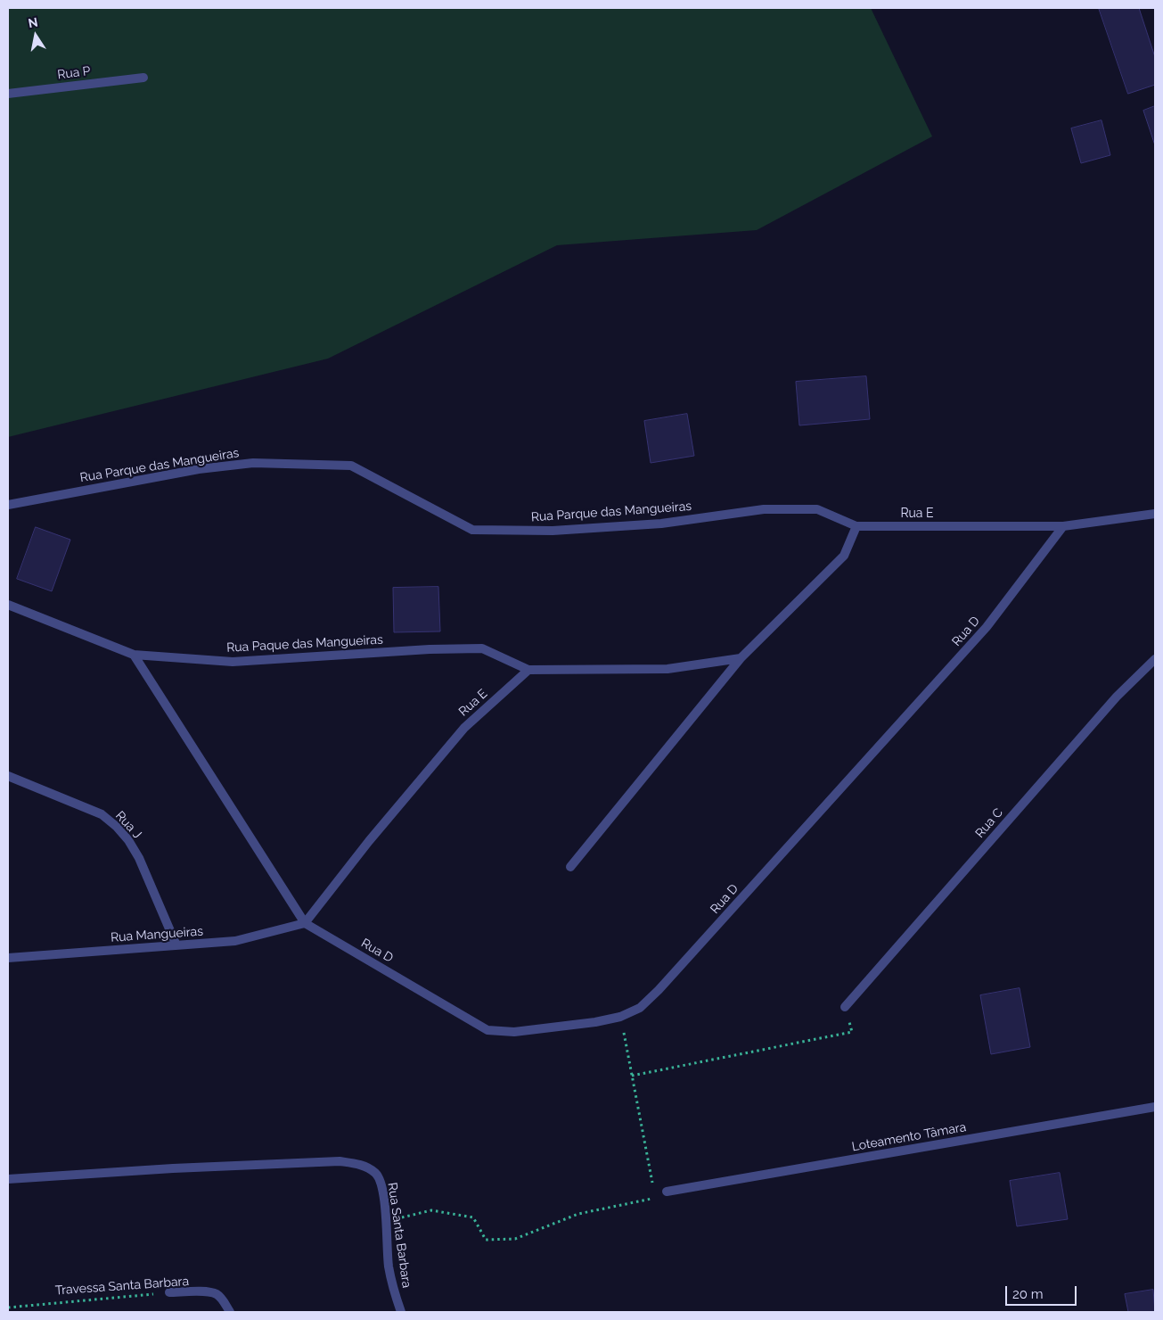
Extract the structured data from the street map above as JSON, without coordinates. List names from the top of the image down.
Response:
{
  "streets": {
    "street": [
      "Rua P",
      "Rua Parque das Mangueiras",
      "Rua E",
      "Rua D",
      "Rua Paque das Mangueiras",
      "Rua C",
      "Rua J",
      "Rua Mangueiras",
      "Loteamento Tâmara",
      "Rua Santa Barbara",
      "Travessa Santa Barbara"
    ]
  },
  "crossings": [
    ["Rua Parque das Mangueiras", "Rua E"],
    ["Rua E", "Rua D"],
    ["Rua E", "Rua Paque das Mangueiras"],
    ["Rua E", "Rua Mangueiras"],
    ["Rua D", "Rua Mangueiras"],
    ["Rua J", "Rua Mangueiras"]
  ],
  "scale_bar": "20 m",
  "north": "top"
}
